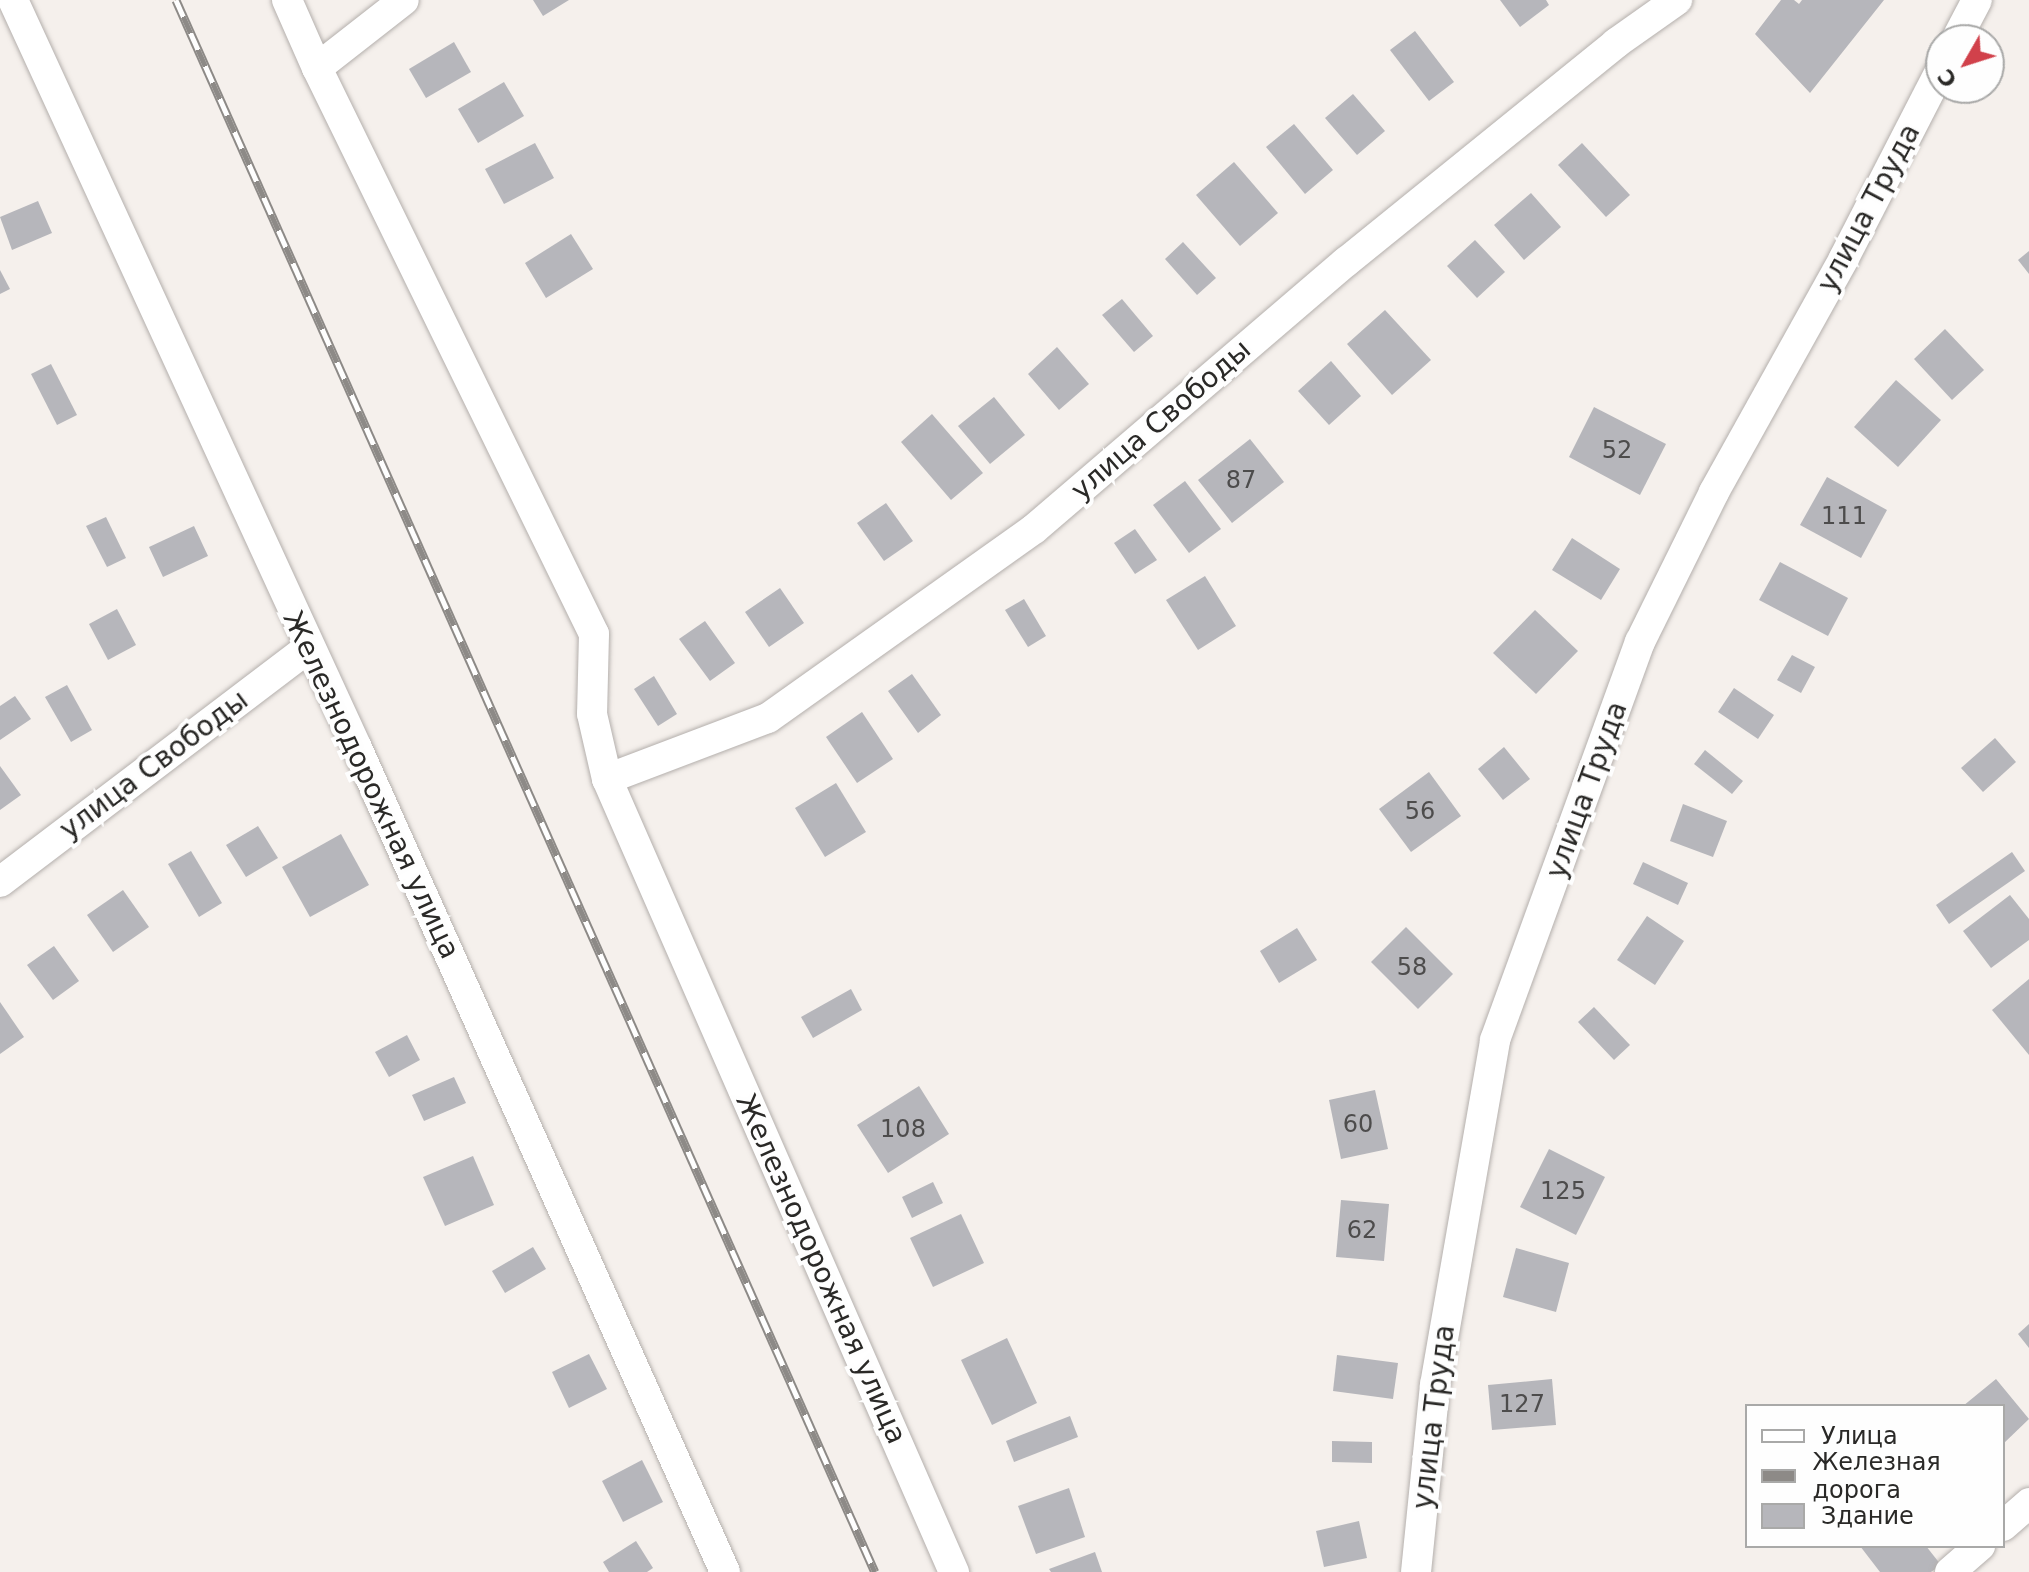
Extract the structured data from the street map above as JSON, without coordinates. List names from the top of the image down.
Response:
{
  "streets": {
    "street": ["улица Труда", "улица Свободы", "Железнодорожная улица"]
  },
  "crossings": [
    ["улица Свободы", "Железнодорожная улица"]
  ],
  "house_numbers": [
    "52",
    "87",
    "111",
    "56",
    "58",
    "60",
    "108",
    "125",
    "62",
    "127"
  ],
  "legend": ["Улица", "Железная дорога", "Здание"],
  "north": "bottom left"
}
